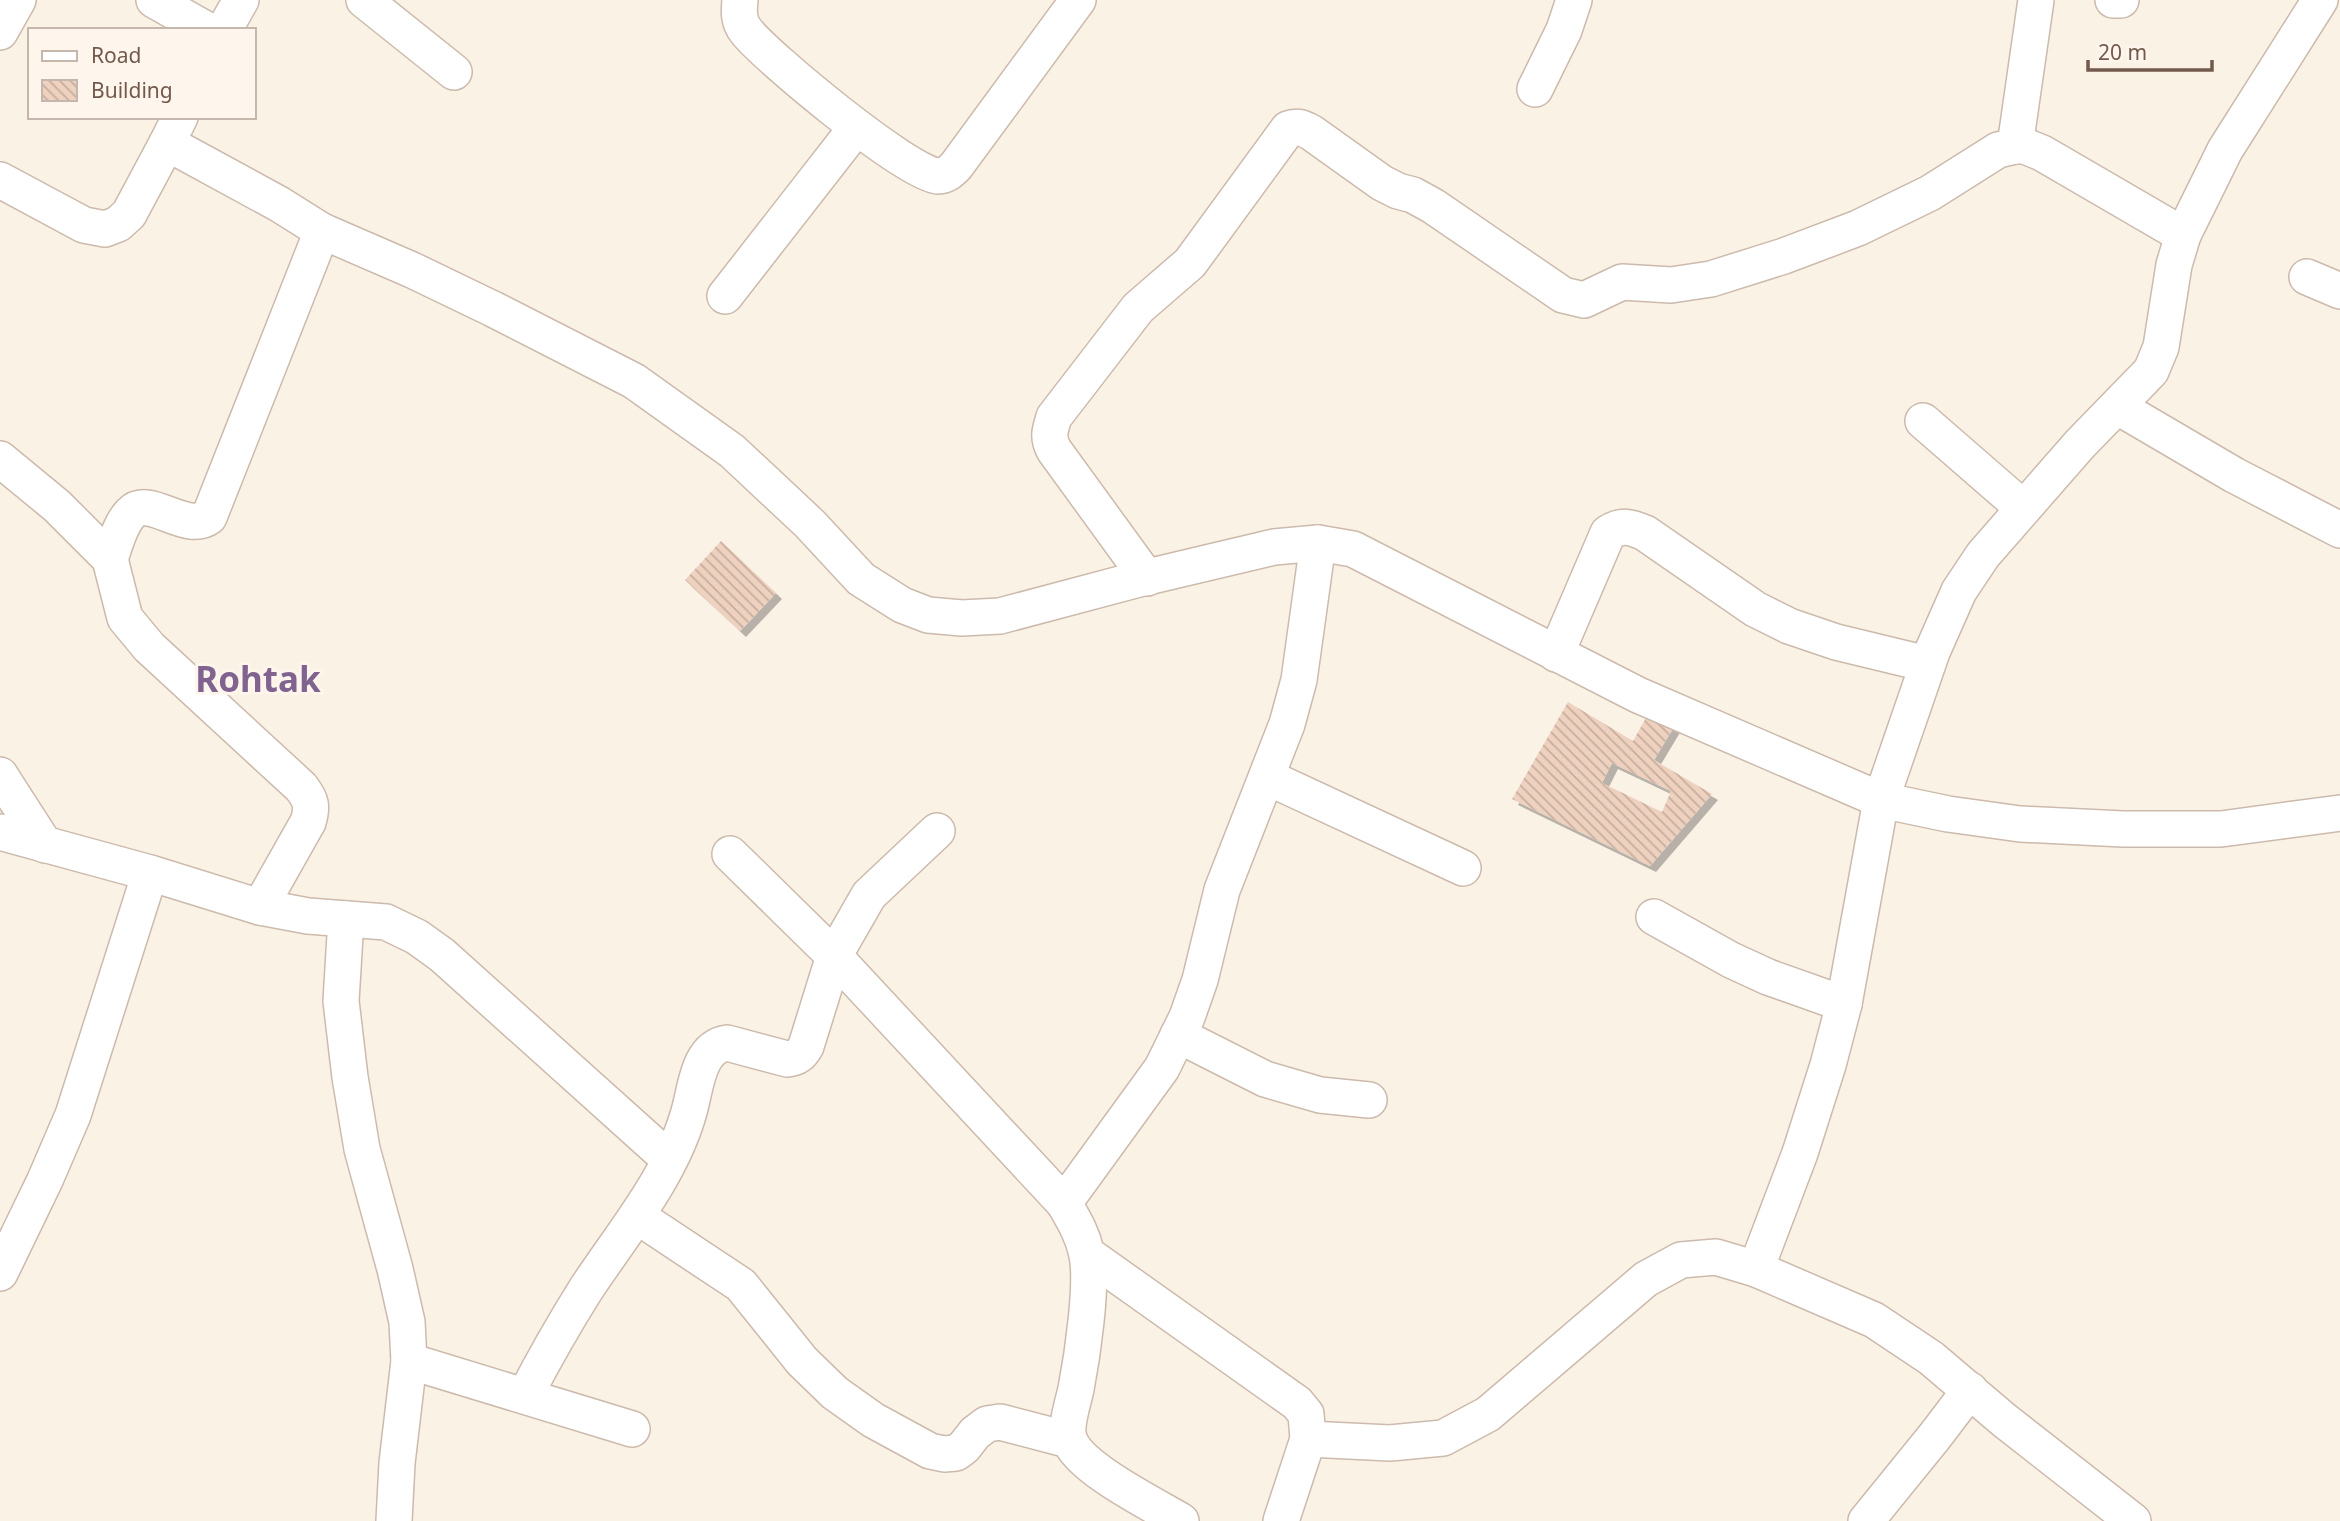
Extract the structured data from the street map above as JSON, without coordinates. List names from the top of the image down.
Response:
{
  "districts": ["Rohtak"],
  "legend": ["Road", "Building"],
  "scale_bar": "20 m"
}
